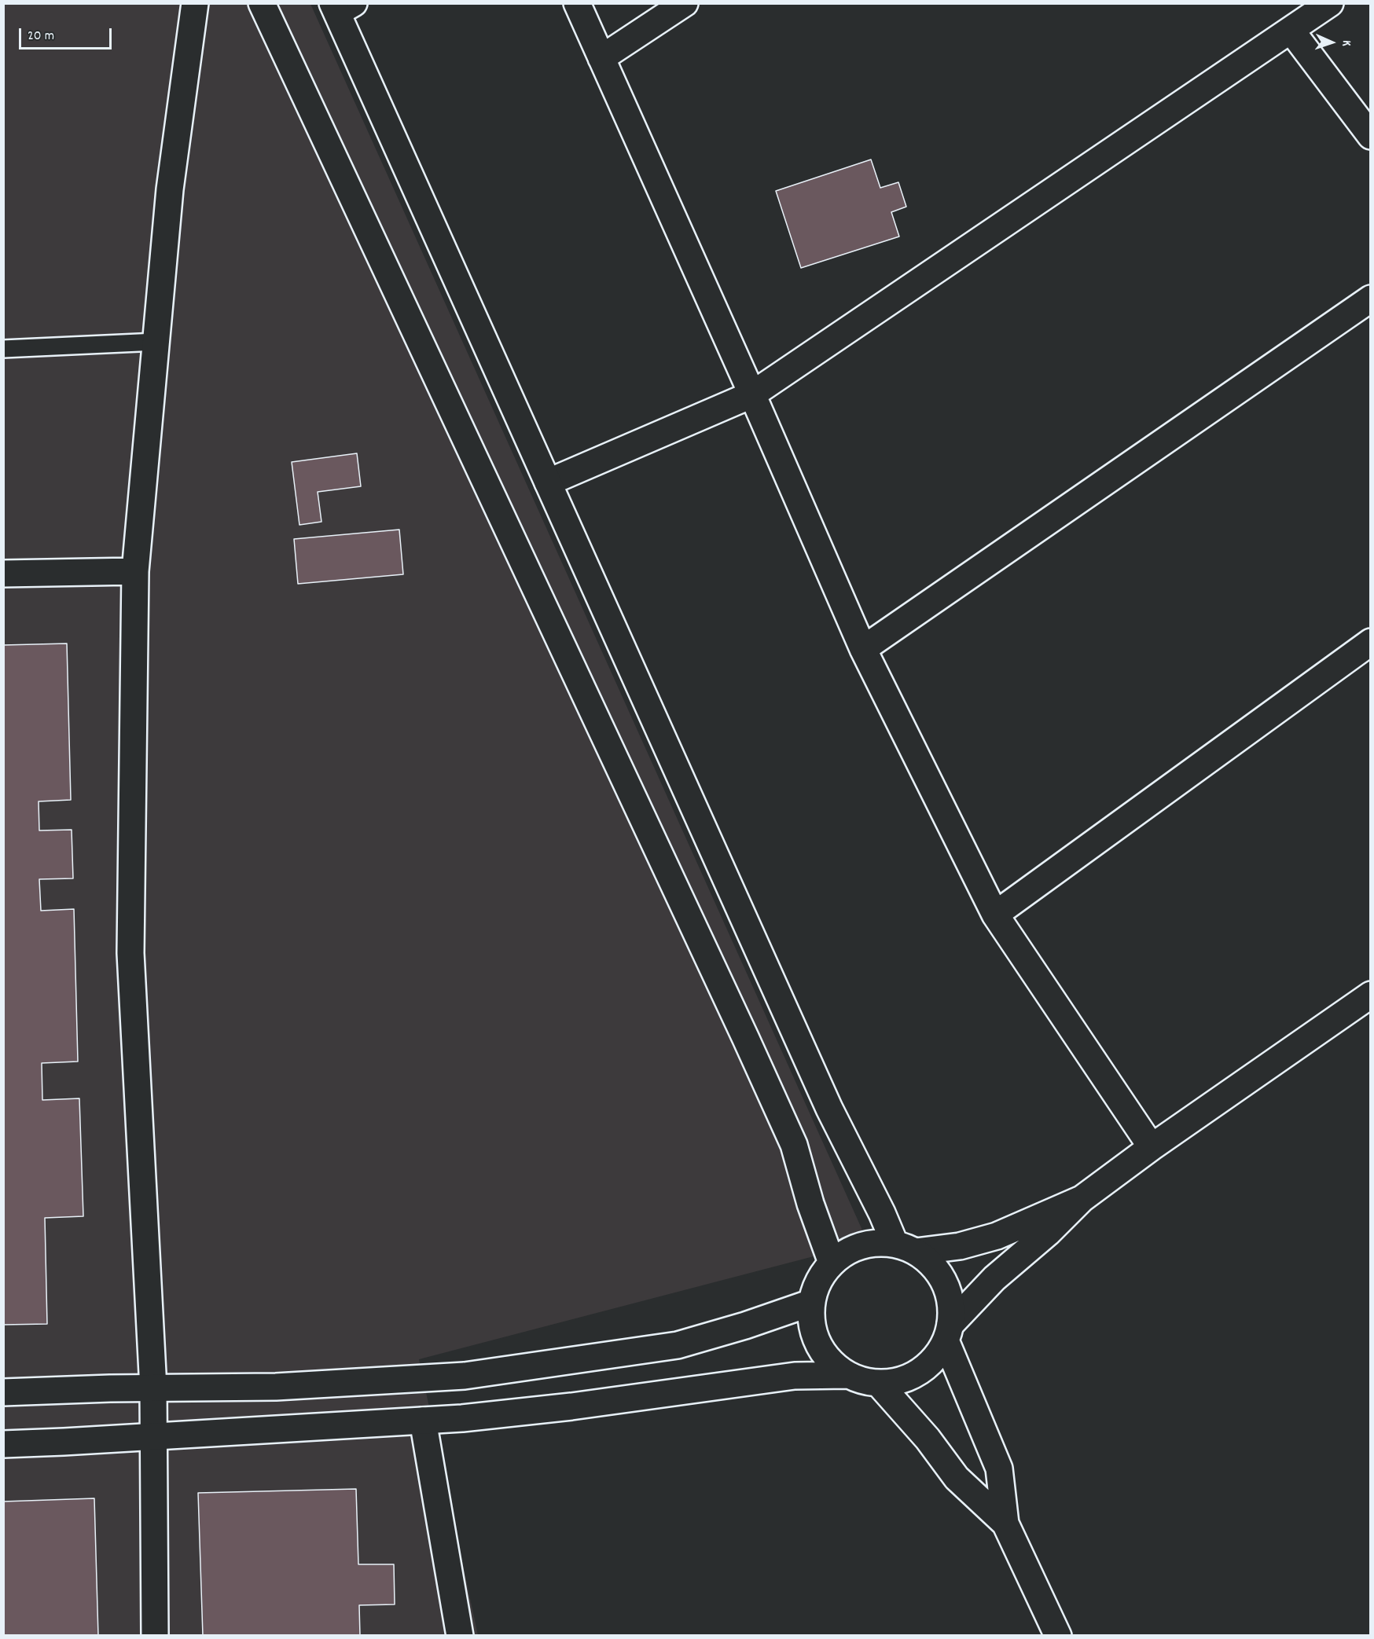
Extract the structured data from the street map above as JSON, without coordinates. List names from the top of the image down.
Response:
{
  "scale_bar": "20 m",
  "north": "right"
}
